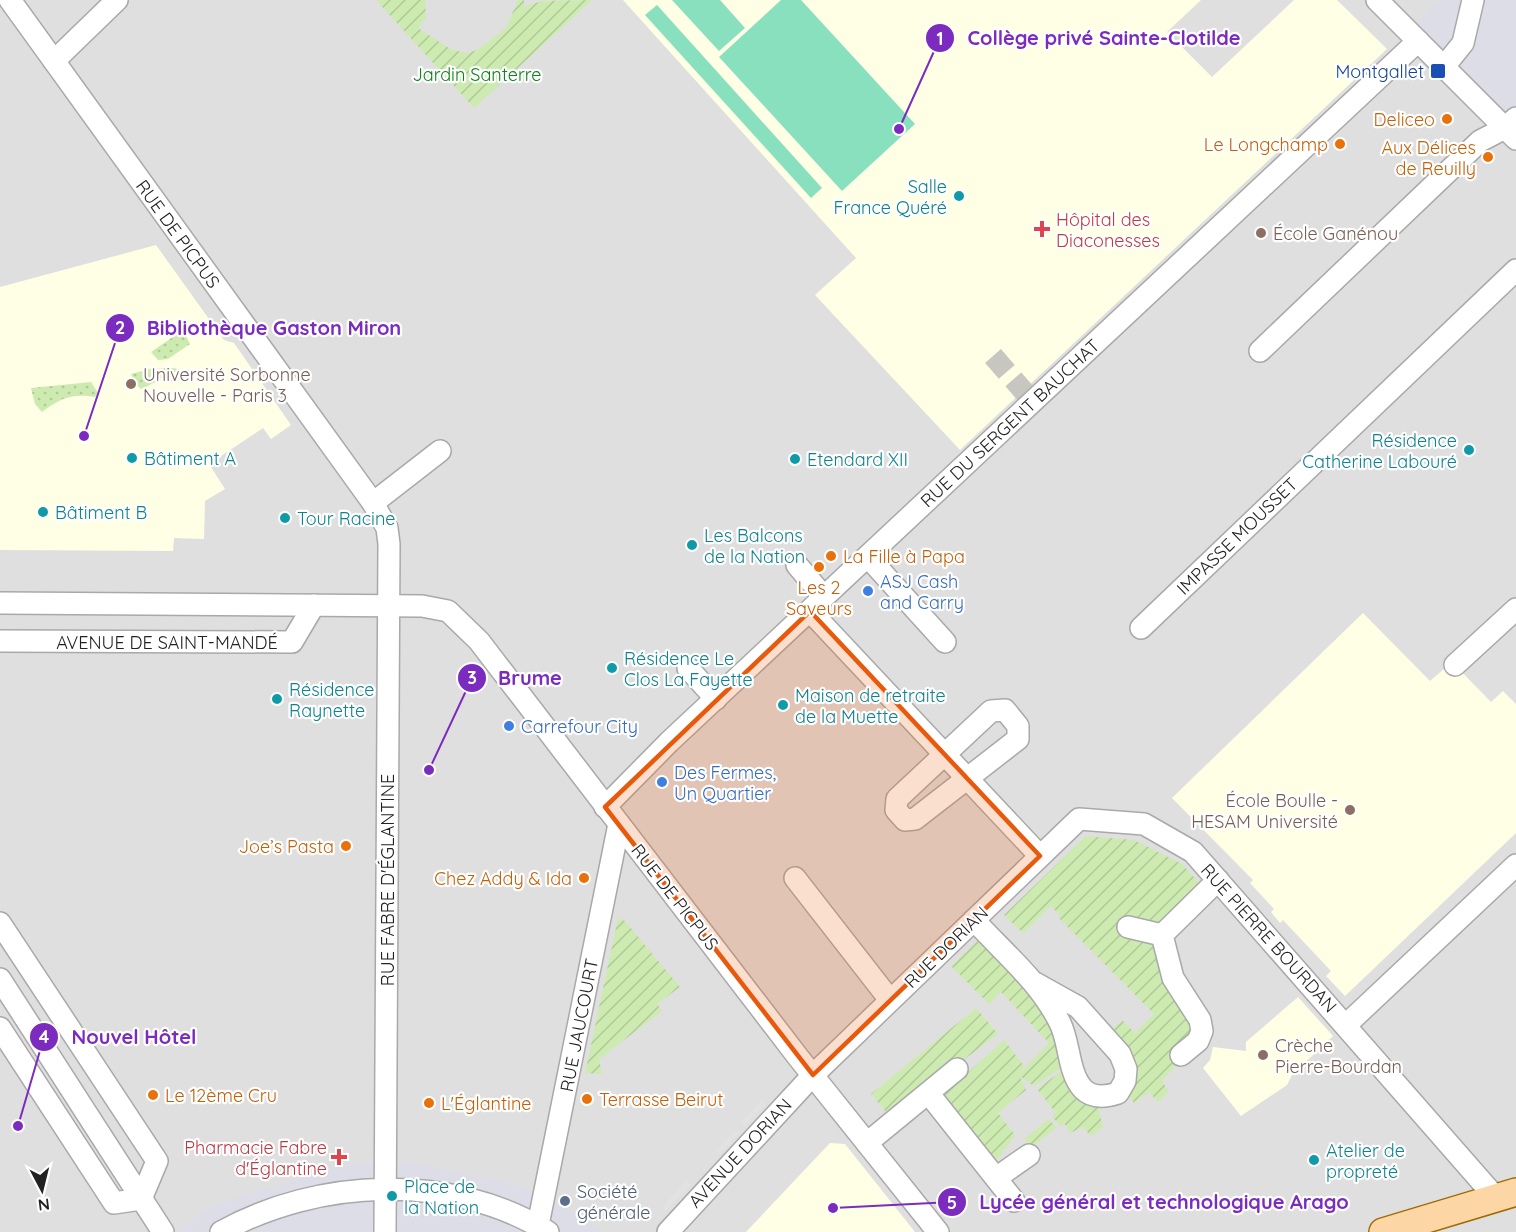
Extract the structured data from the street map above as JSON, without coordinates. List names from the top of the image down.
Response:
{
  "streets": {
    "street": [
      "RUE DE PICPUS",
      "RUE DU SERGENT BAUCHAT",
      "IMPASSE MOUSSET",
      "AVENUE DE SAINT-MANDÉ",
      "RUE FABRE D'ÉGLANTINE",
      "RUE PIERRE BOURDAN",
      "RUE DORIAN",
      "RUE JAUCOURT",
      "AVENUE DORIAN"
    ]
  },
  "crossings": [
    ["RUE DE PICPUS", "RUE DU SERGENT BAUCHAT"],
    ["RUE DE PICPUS", "AVENUE DE SAINT-MANDÉ"],
    ["RUE DE PICPUS", "RUE FABRE D'ÉGLANTINE"],
    ["RUE DE PICPUS", "RUE DORIAN"],
    ["RUE DE PICPUS", "RUE JAUCOURT"],
    ["RUE DE PICPUS", "AVENUE DORIAN"],
    ["AVENUE DE SAINT-MANDÉ", "RUE FABRE D'ÉGLANTINE"],
    ["RUE PIERRE BOURDAN", "RUE DORIAN"],
    ["RUE DORIAN", "AVENUE DORIAN"]
  ],
  "parks": ["Jardin Santerre"],
  "places": {
    "transit": ["Montgallet"],
    "other": [
      "Deliceo",
      "Collège privé Sainte-Clotilde",
      "Le Longchamp",
      "Aux Délices de Reuilly",
      "Salle France Quéré",
      "École Ganénou",
      "Université Sorbonne Nouvelle - Paris 3",
      "Bibliothèque Gaston Miron",
      "Résidence Catherine Labouré",
      "Bâtiment A",
      "Etendard XII",
      "Bâtiment B",
      "Tour Racine",
      "Les Balcons de la Nation",
      "La Fille à Papa",
      "Les 2 Saveurs",
      "ASJ Cash and Carry",
      "Résidence Le Clos La Fayette",
      "Résidence Raynette",
      "Maison de retraite de la Muette",
      "Carrefour City",
      "Brume",
      "Des Fermes, Un Quartier",
      "École Boulle - HESAM Université",
      "Joe’s Pasta",
      "Chez Addy & Ida",
      "Crèche Pierre-Bourdan",
      "Le 12ème Cru",
      "Terrasse Beirut",
      "L'Églantine",
      "Nouvel Hôtel",
      "Atelier de propreté",
      "Place de la Nation",
      "Société générale",
      "Lycée général et technologique Arago"
    ],
    "health": ["Hôpital des Diaconesses", "Pharmacie Fabre d'Églantine"]
  },
  "north": "bottom"
}
